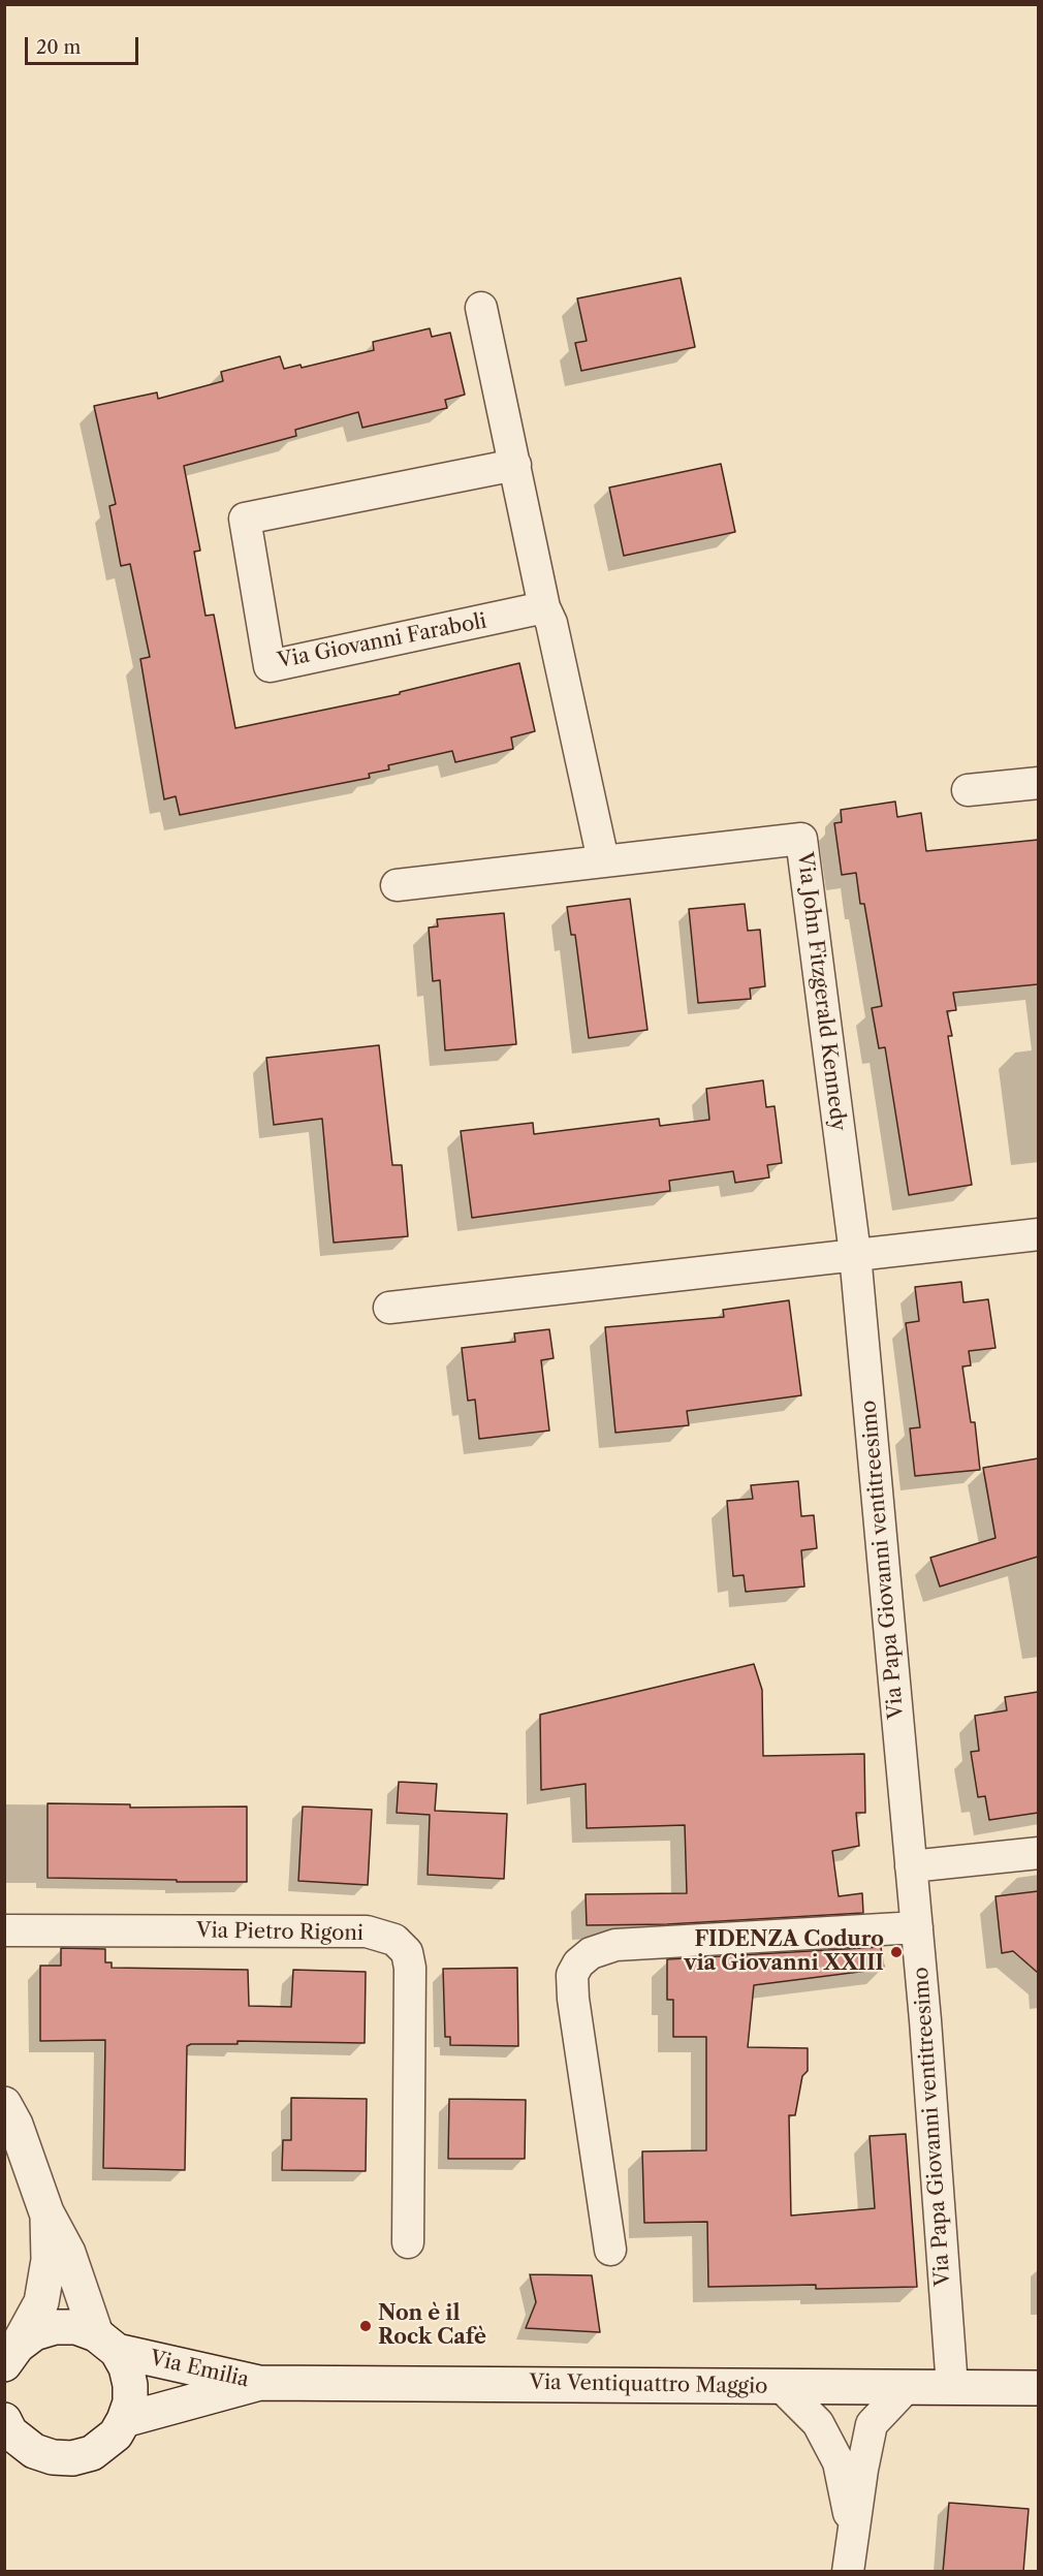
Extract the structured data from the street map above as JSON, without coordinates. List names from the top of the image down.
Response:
{
  "streets": {
    "main road": ["Via Emilia", "Via Ventiquattro Maggio"],
    "street": [
      "Via Giovanni Faraboli",
      "Via John Fitzgerald Kennedy",
      "Via Papa Giovanni ventitreesimo",
      "Via Pietro Rigoni"
    ]
  },
  "crossings": [
    ["Via John Fitzgerald Kennedy", "Via Papa Giovanni ventitreesimo"],
    ["Via Papa Giovanni ventitreesimo", "Via Ventiquattro Maggio"],
    ["Via Emilia", "Via Ventiquattro Maggio"]
  ],
  "places": ["FIDENZA Coduro via Giovanni XXIII", "Non è il Rock Cafè"],
  "scale_bar": "20 m"
}
